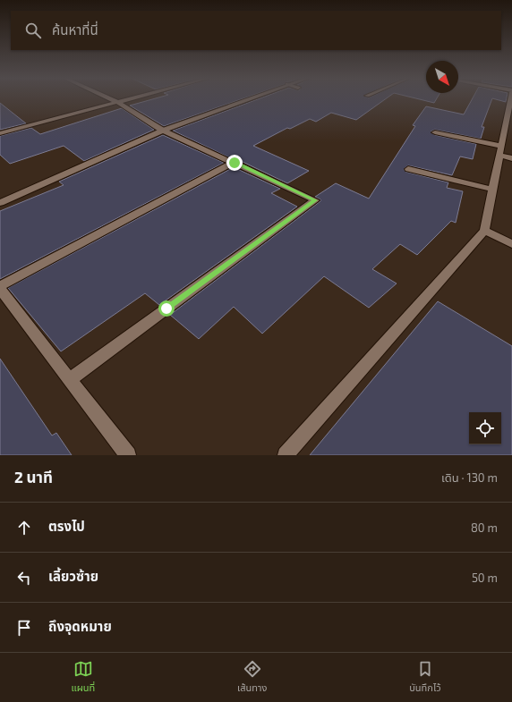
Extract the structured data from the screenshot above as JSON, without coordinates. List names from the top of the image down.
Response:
{
  "north": "bottom right",
  "page": {
    "search": "ค้นหาที่นี่",
    "heading": ["2 นาที", "เดิน · 130 m"],
    "list": [
      ["ตรงไป", "80 m"],
      ["เลี้ยวซ้าย", "50 m"],
      "ถึงจุดหมาย"
    ],
    "nav": ["แผนที่", "เส้นทาง", "บันทึกไว้"]
  }
}
